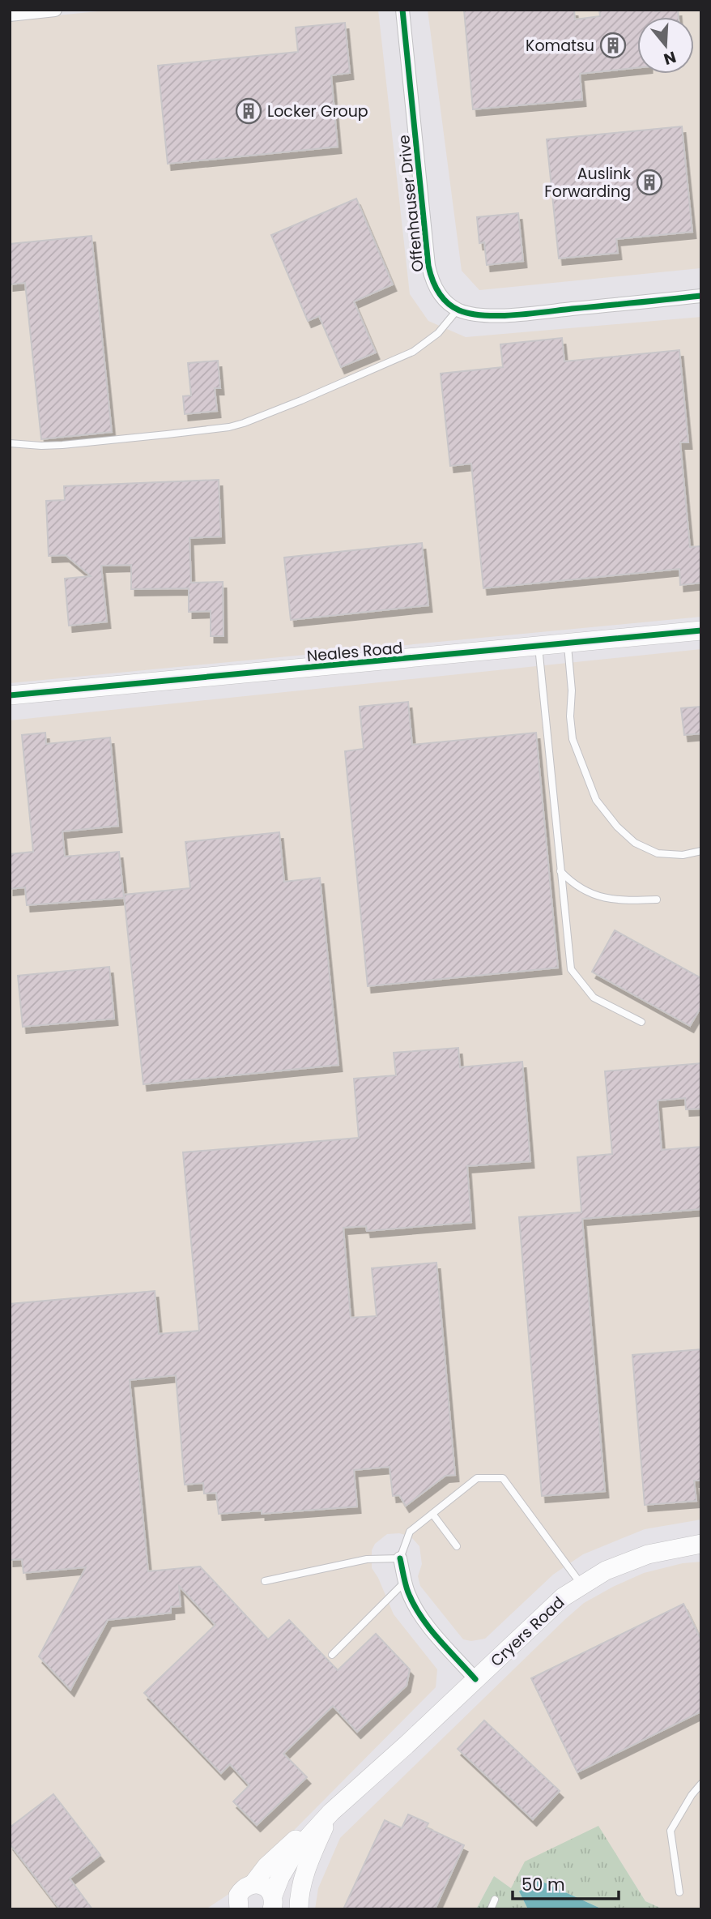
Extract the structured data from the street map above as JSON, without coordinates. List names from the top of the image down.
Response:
{
  "streets": {
    "main road": ["Neales Road", "Cryers Road"],
    "street": ["Offenhauser Drive"]
  },
  "places": {
    "building": ["Komatsu", "Locker Group", "Auslink Forwarding"]
  },
  "scale_bar": "50 m",
  "north": "bottom"
}
